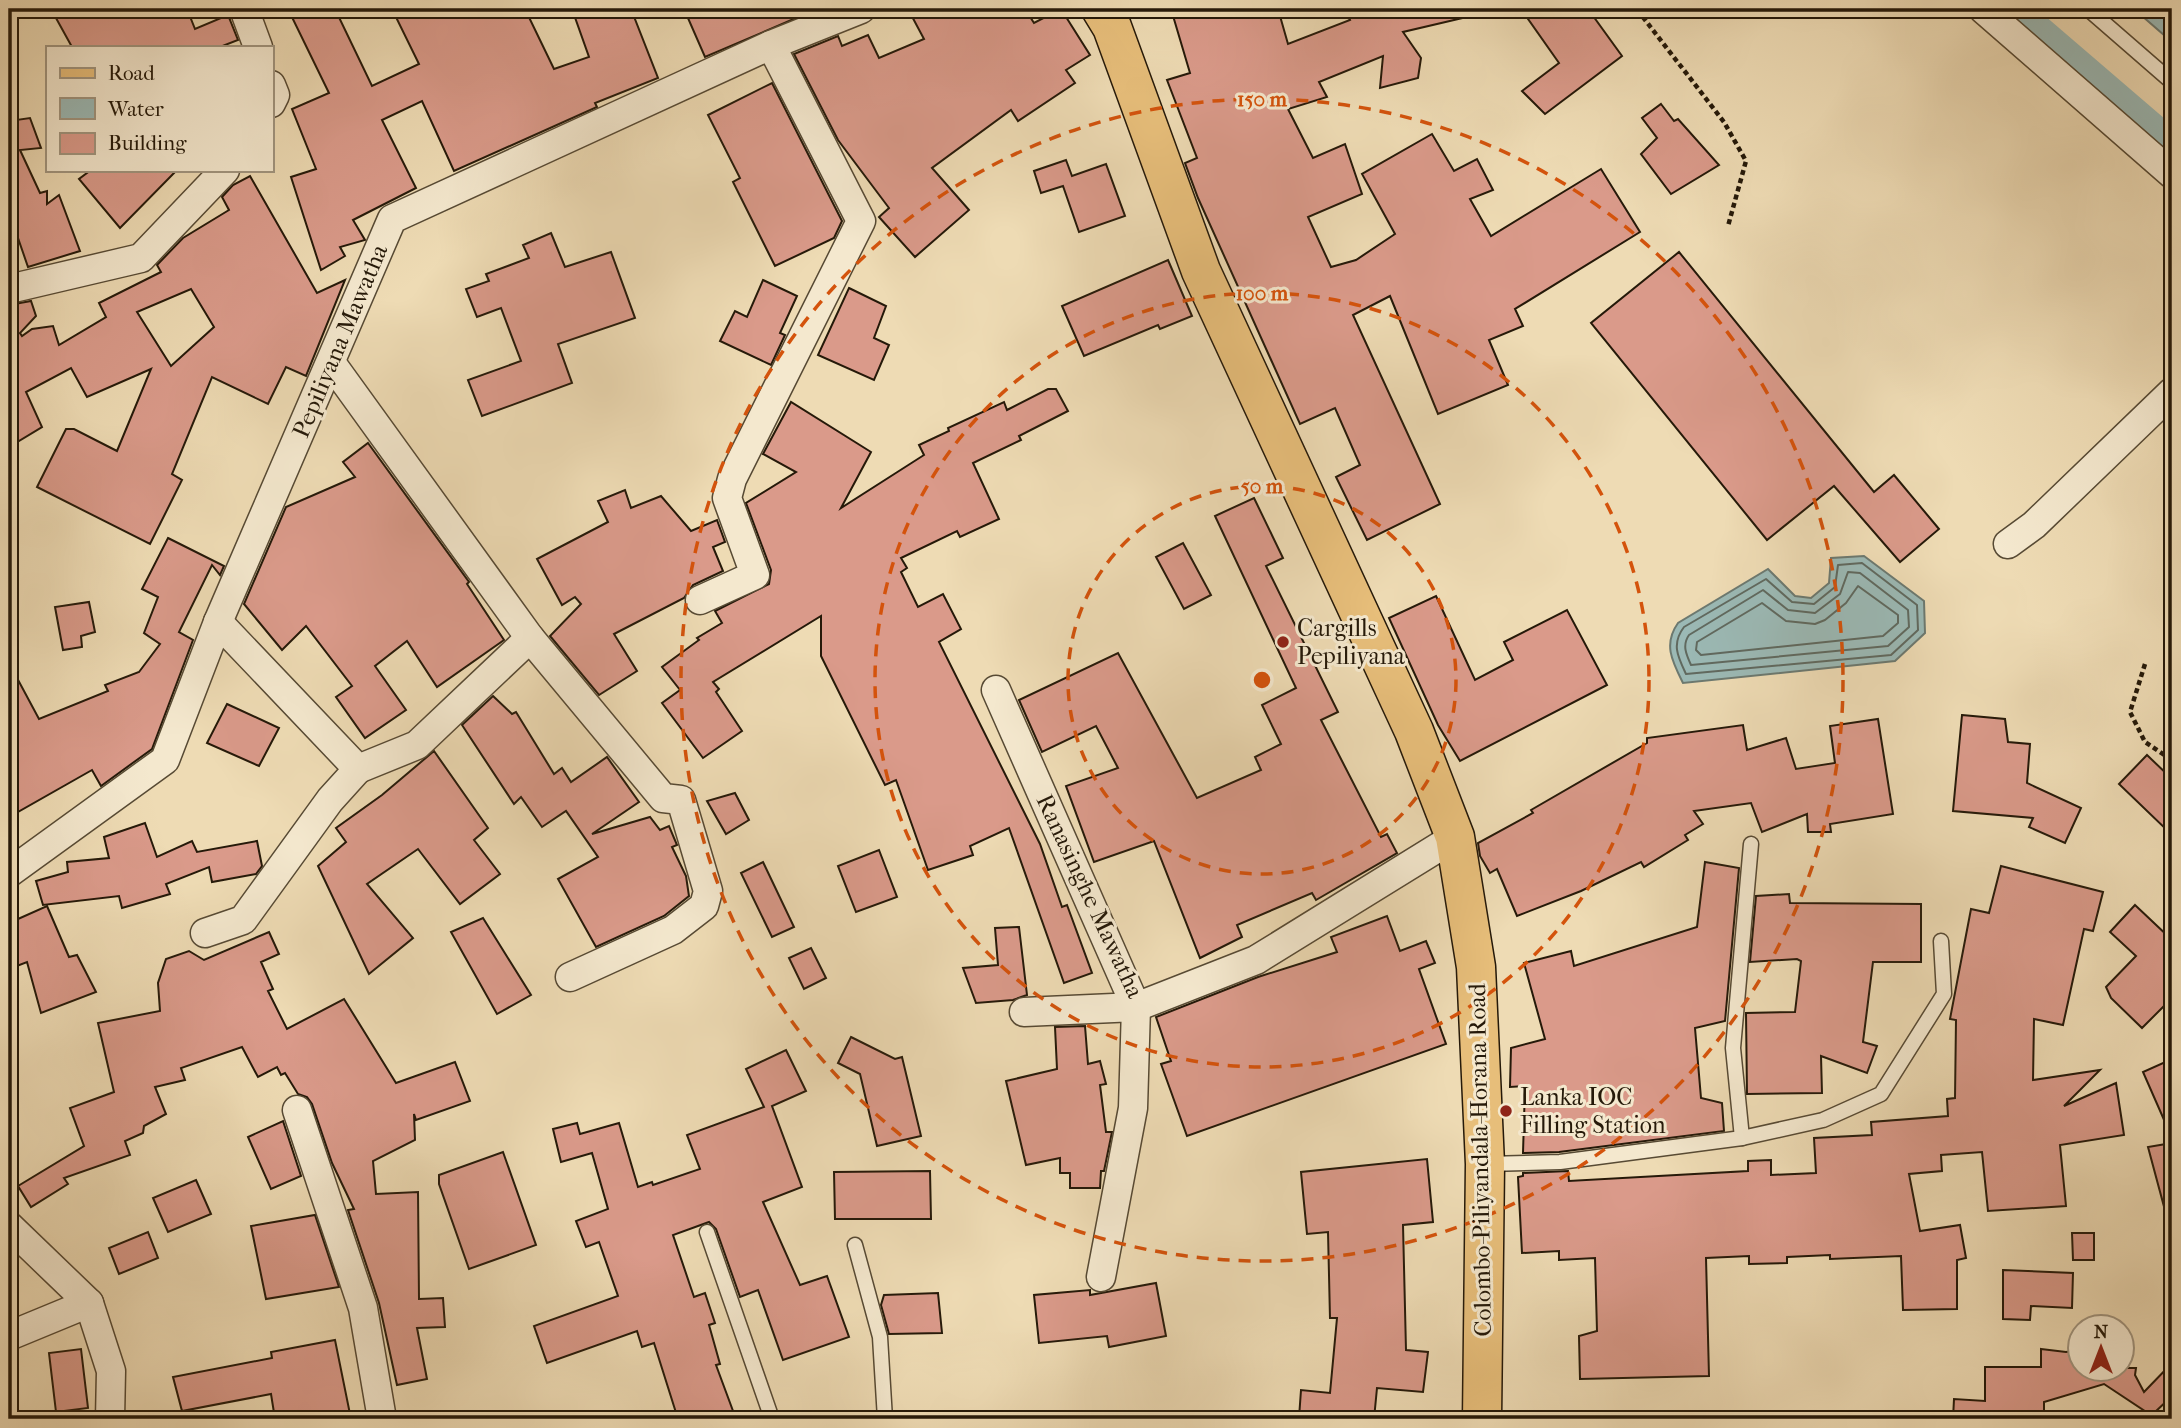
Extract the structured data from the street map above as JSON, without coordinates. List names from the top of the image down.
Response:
{
  "streets": {
    "main road": ["Colombo-Piliyandala-Horana Road"],
    "street": ["Pepiliyana Mawatha", "Ranasinghe Mawatha"]
  },
  "crossings": [
    ["Ranasinghe Mawatha", "Colombo-Piliyandala-Horana Road"]
  ],
  "places": ["Cargills Pepiliyana", "Lanka IOC Filling Station"],
  "legend": ["Road", "Water", "Building"],
  "north": "top",
  "rings": ["150 m", "100 m", "50 m"]
}
